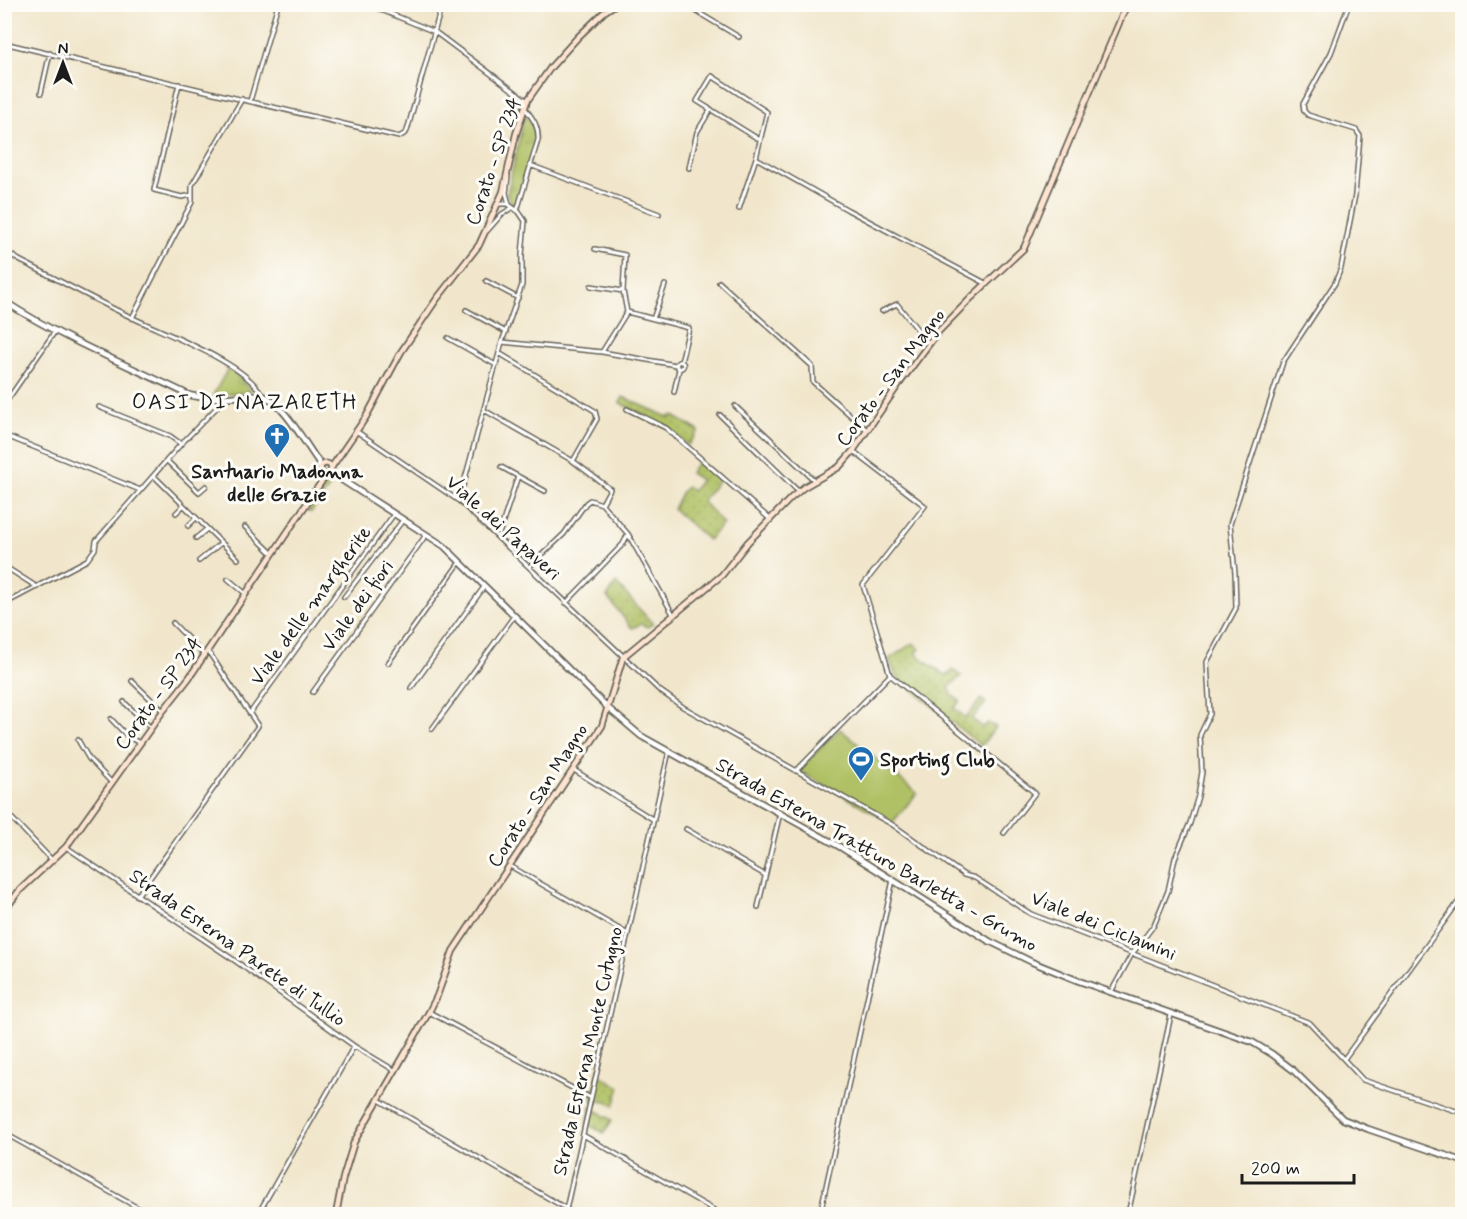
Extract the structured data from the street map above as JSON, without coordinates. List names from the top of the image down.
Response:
{
  "streets": {
    "main road": ["Corato - SP 234", "Corato - San Magno"],
    "street": [
      "Viale dei Papaveri",
      "Viale delle margherite",
      "Viale dei fiori",
      "Strada Esterna Tratturo Barletta - Grumo",
      "Viale dei Ciclamini",
      "Strada Esterna Parete di Tullio",
      "Strada Esterna Monte Cutugno"
    ]
  },
  "crossings": [
    ["Corato - SP 234", "Viale dei Papaveri"],
    ["Corato - SP 234", "Strada Esterna Tratturo Barletta - Grumo"],
    ["Corato - SP 234", "Strada Esterna Parete di Tullio"],
    ["Corato - San Magno", "Viale dei Papaveri"],
    ["Corato - San Magno", "Strada Esterna Tratturo Barletta - Grumo"],
    ["Corato - San Magno", "Viale dei Ciclamini"],
    ["Corato - San Magno", "Strada Esterna Parete di Tullio"],
    ["Viale dei Papaveri", "Viale dei Ciclamini"],
    ["Viale delle margherite", "Strada Esterna Tratturo Barletta - Grumo"],
    ["Viale dei fiori", "Strada Esterna Tratturo Barletta - Grumo"],
    ["Strada Esterna Tratturo Barletta - Grumo", "Strada Esterna Monte Cutugno"]
  ],
  "districts": ["OASI DI NAZARETH"],
  "places": {
    "church": ["Santuario Madonna delle Grazie"],
    "sports": ["Sporting Club"]
  },
  "scale_bar": "200 m",
  "north": "top"
}
